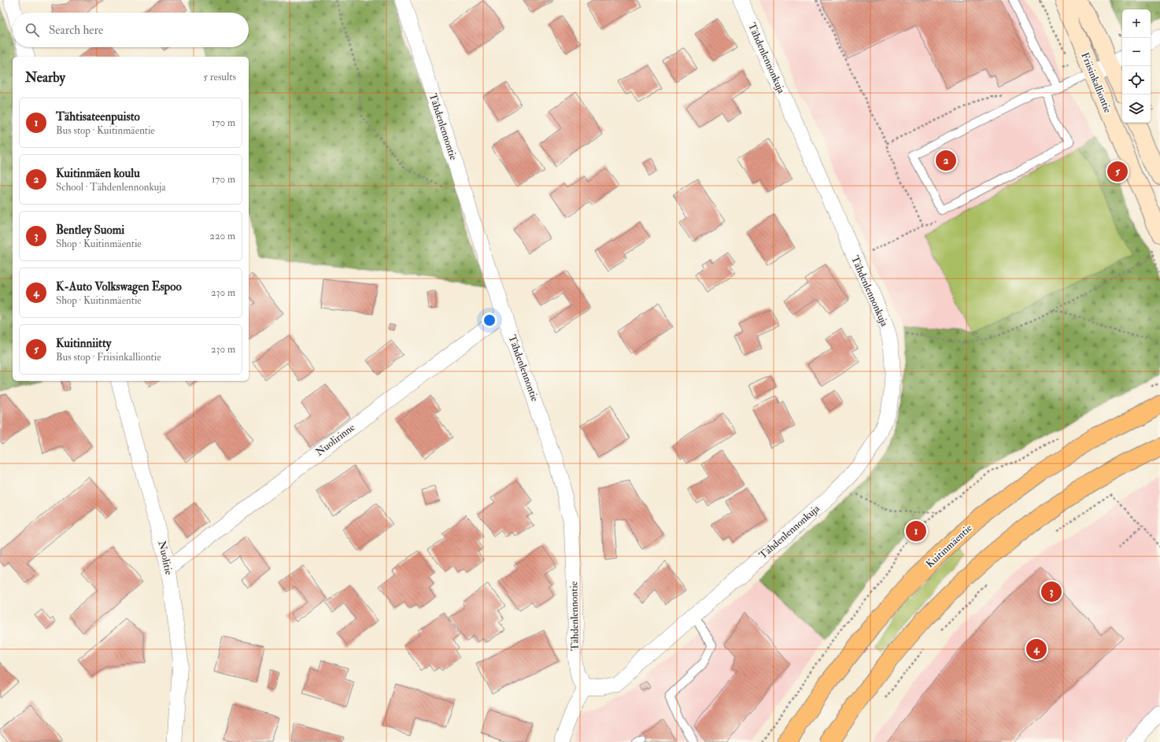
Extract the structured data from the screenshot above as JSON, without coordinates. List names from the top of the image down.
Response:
{
  "streets": {
    "main road": ["Friisinkalliontie", "Kuitinmäentie"],
    "street": [
      "Tähdenlennonkuja",
      "Tähdenlennontie",
      "Nuolirinne",
      "Nuolitie"
    ]
  },
  "crossings": [
    ["Tähdenlennonkuja", "Tähdenlennontie"],
    ["Tähdenlennontie", "Nuolirinne"],
    ["Nuolirinne", "Nuolitie"]
  ],
  "page": {
    "map_buttons": ["+", "−"],
    "search": "Search here",
    "heading": ["Nearby", "5 results"],
    "list": [
      {
        "mark": "1",
        "name": "Tähtisateenpuisto",
        "note": "Bus stop · Kuitinmäentie",
        "value": "170 m"
      },
      {
        "mark": "2",
        "name": "Kuitinmäen koulu",
        "note": "School · Tähdenlennonkuja",
        "value": "170 m"
      },
      {
        "mark": "3",
        "name": "Bentley Suomi",
        "note": "Shop · Kuitinmäentie",
        "value": "220 m"
      },
      {
        "mark": "4",
        "name": "K-Auto Volkswagen Espoo",
        "note": "Shop · Kuitinmäentie",
        "value": "230 m"
      },
      {
        "mark": "5",
        "name": "Kuitinniitty",
        "note": "Bus stop · Friisinkalliontie",
        "value": "230 m"
      }
    ],
    "pins": [
      "2",
      "5",
      "1",
      "3",
      "4"
    ]
  }
}
